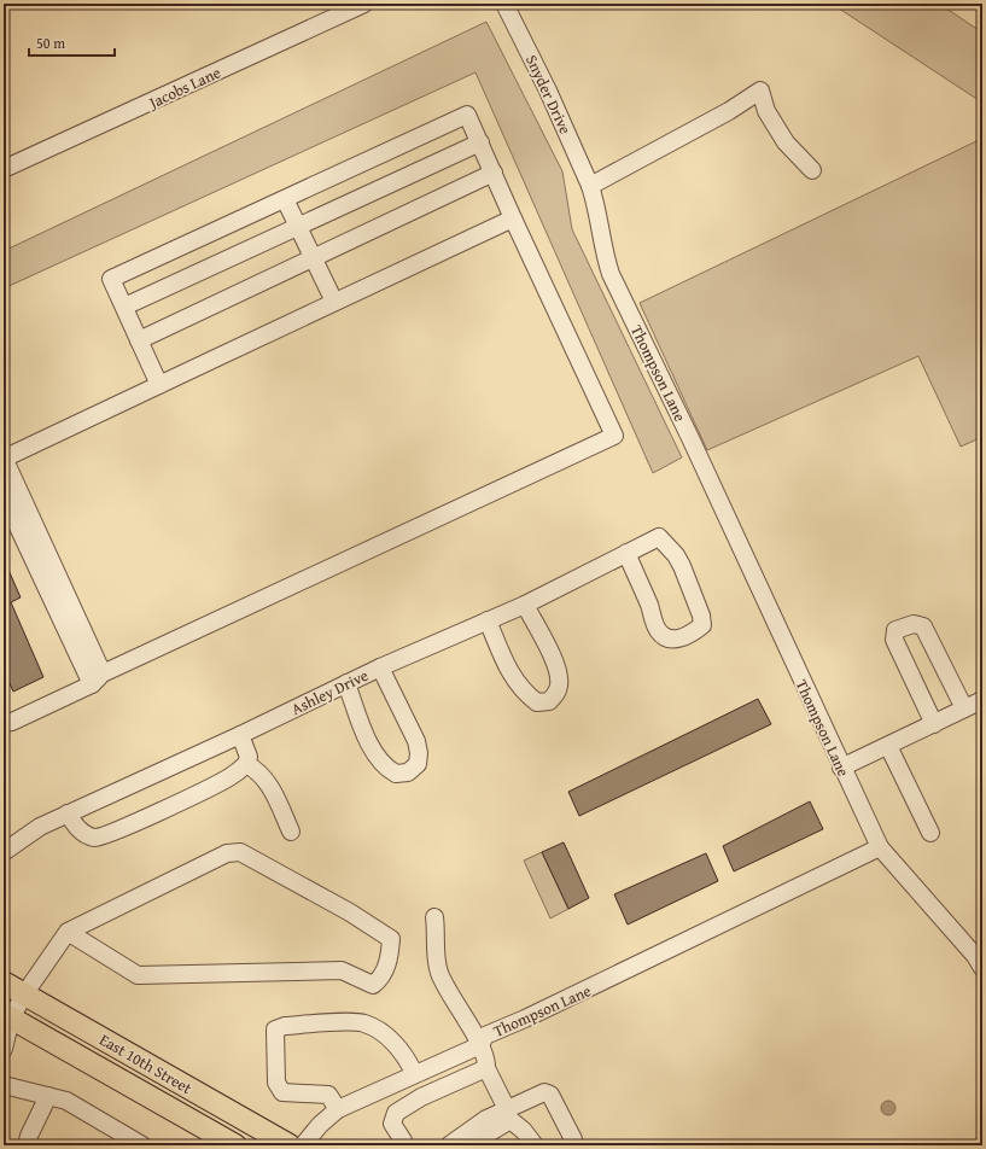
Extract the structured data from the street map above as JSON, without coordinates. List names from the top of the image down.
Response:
{
  "streets": {
    "main road": ["East 10th Street"],
    "street": [
      "Jacobs Lane",
      "Snyder Drive",
      "Thompson Lane",
      "Ashley Drive"
    ]
  },
  "crossings": [
    ["Snyder Drive", "Thompson Lane"]
  ],
  "scale_bar": "50 m"
}
